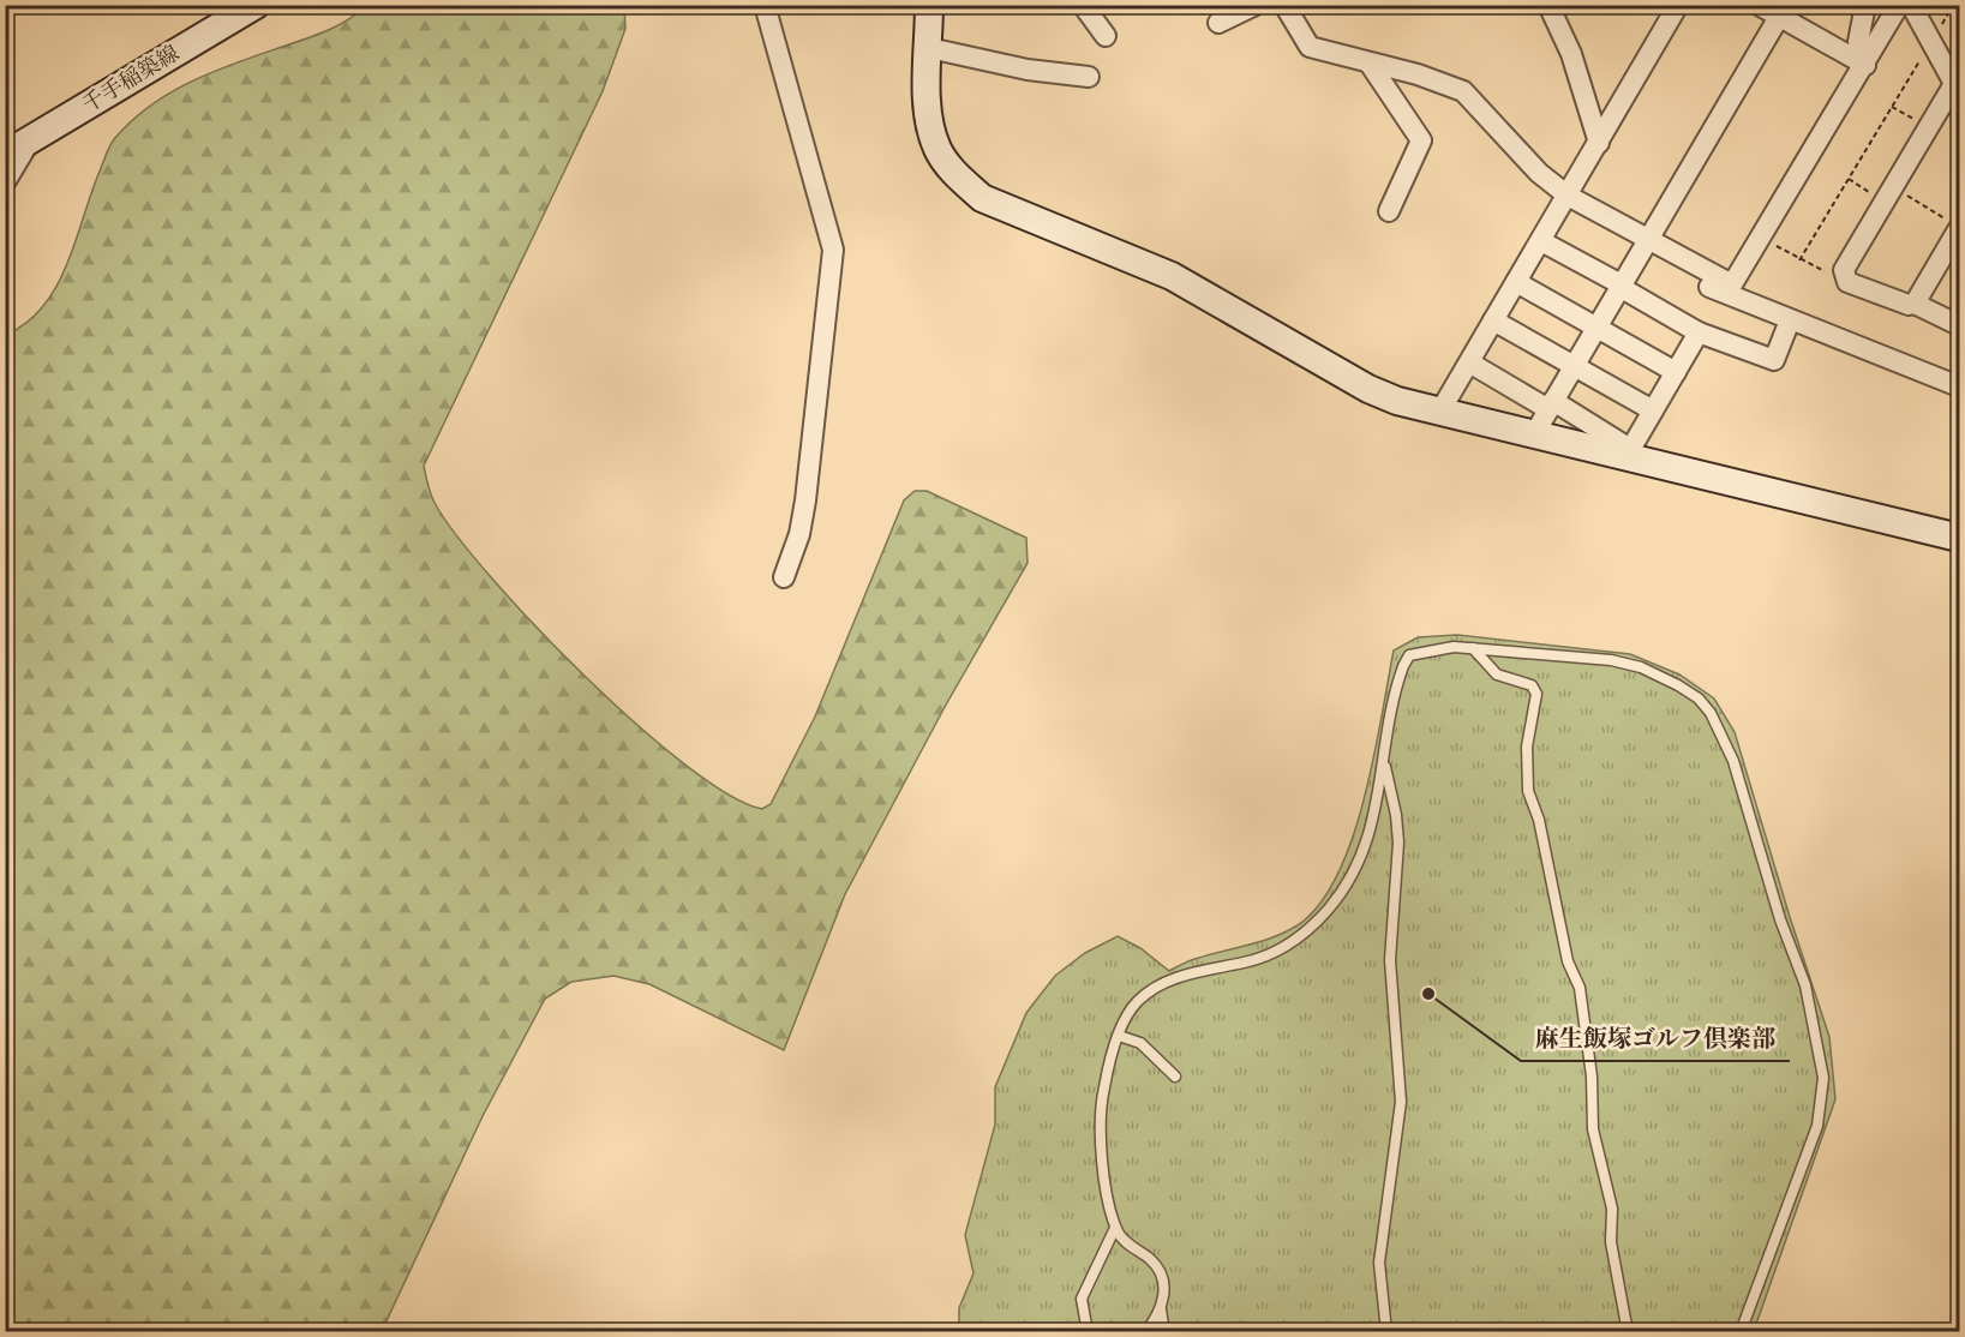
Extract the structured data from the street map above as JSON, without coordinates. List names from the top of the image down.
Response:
{
  "streets": {
    "street": ["千手稲築線"]
  },
  "places": ["麻生飯塚ゴルフ倶楽部"]
}
